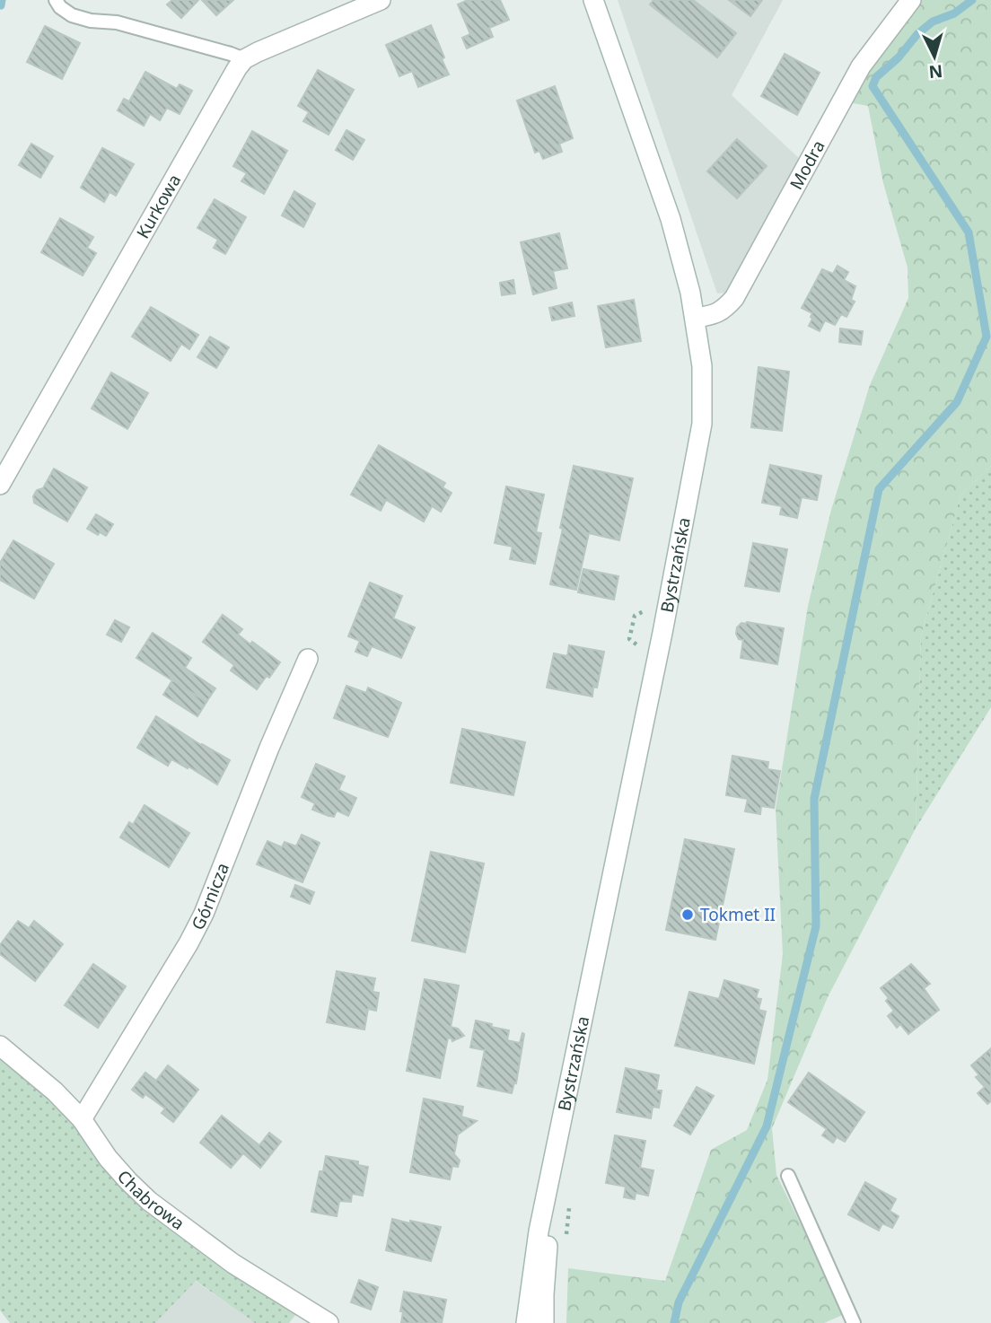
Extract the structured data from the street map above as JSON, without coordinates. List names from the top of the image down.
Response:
{
  "streets": {
    "street": [
      "Modra",
      "Kurkowa",
      "Bystrzańska",
      "Górnicza",
      "Chabrowa"
    ]
  },
  "crossings": [
    ["Modra", "Bystrzańska"],
    ["Górnicza", "Chabrowa"]
  ],
  "places": ["Tokmet II"],
  "north": "bottom"
}
